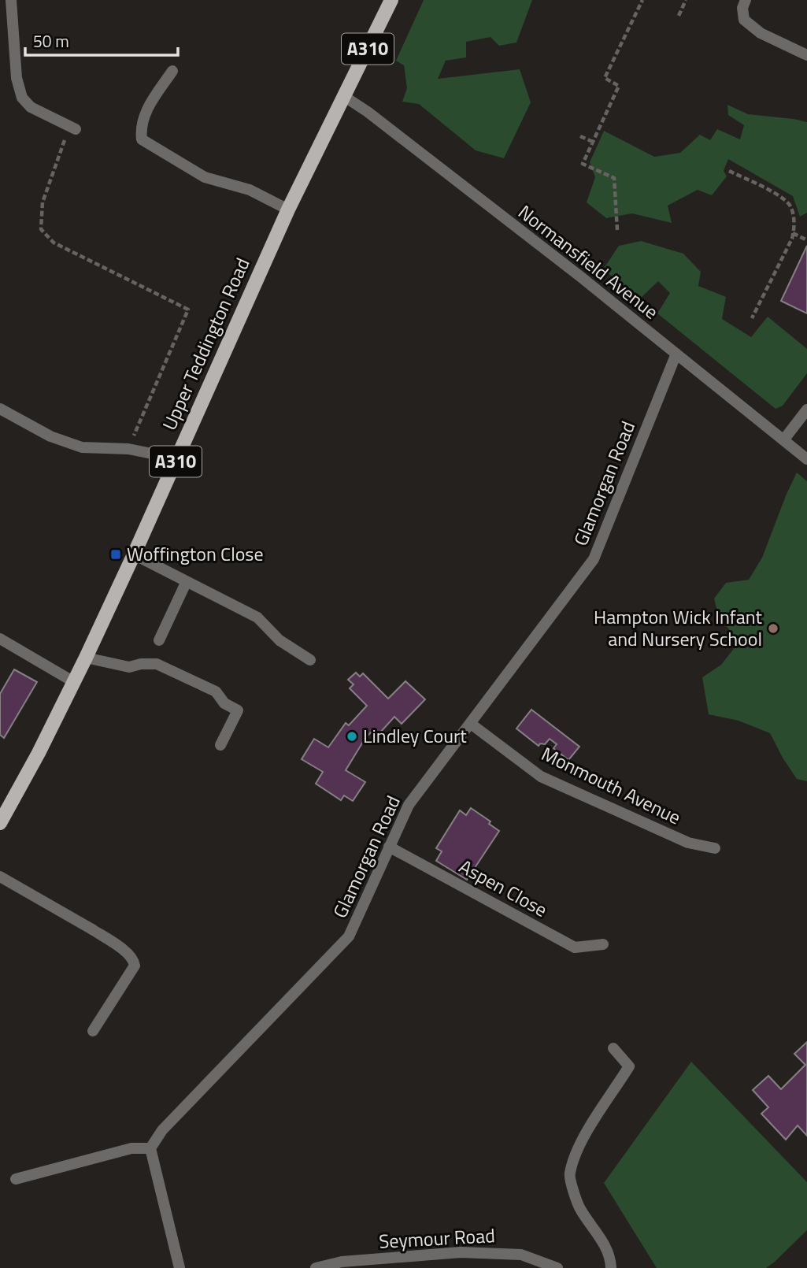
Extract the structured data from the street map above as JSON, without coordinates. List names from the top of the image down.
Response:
{
  "streets": {
    "main road": ["A310", "Upper Teddington Road"],
    "street": [
      "Normansfield Avenue",
      "Glamorgan Road",
      "Monmouth Avenue",
      "Aspen Close",
      "Seymour Road"
    ]
  },
  "crossings": [
    ["Normansfield Avenue", "Upper Teddington Road"],
    ["Normansfield Avenue", "Glamorgan Road"],
    ["Glamorgan Road", "Monmouth Avenue"],
    ["Glamorgan Road", "Aspen Close"]
  ],
  "places": {
    "transit": ["Woffington Close"],
    "other": ["Hampton Wick Infant and Nursery School", "Lindley Court"]
  },
  "scale_bar": "50 m"
}
